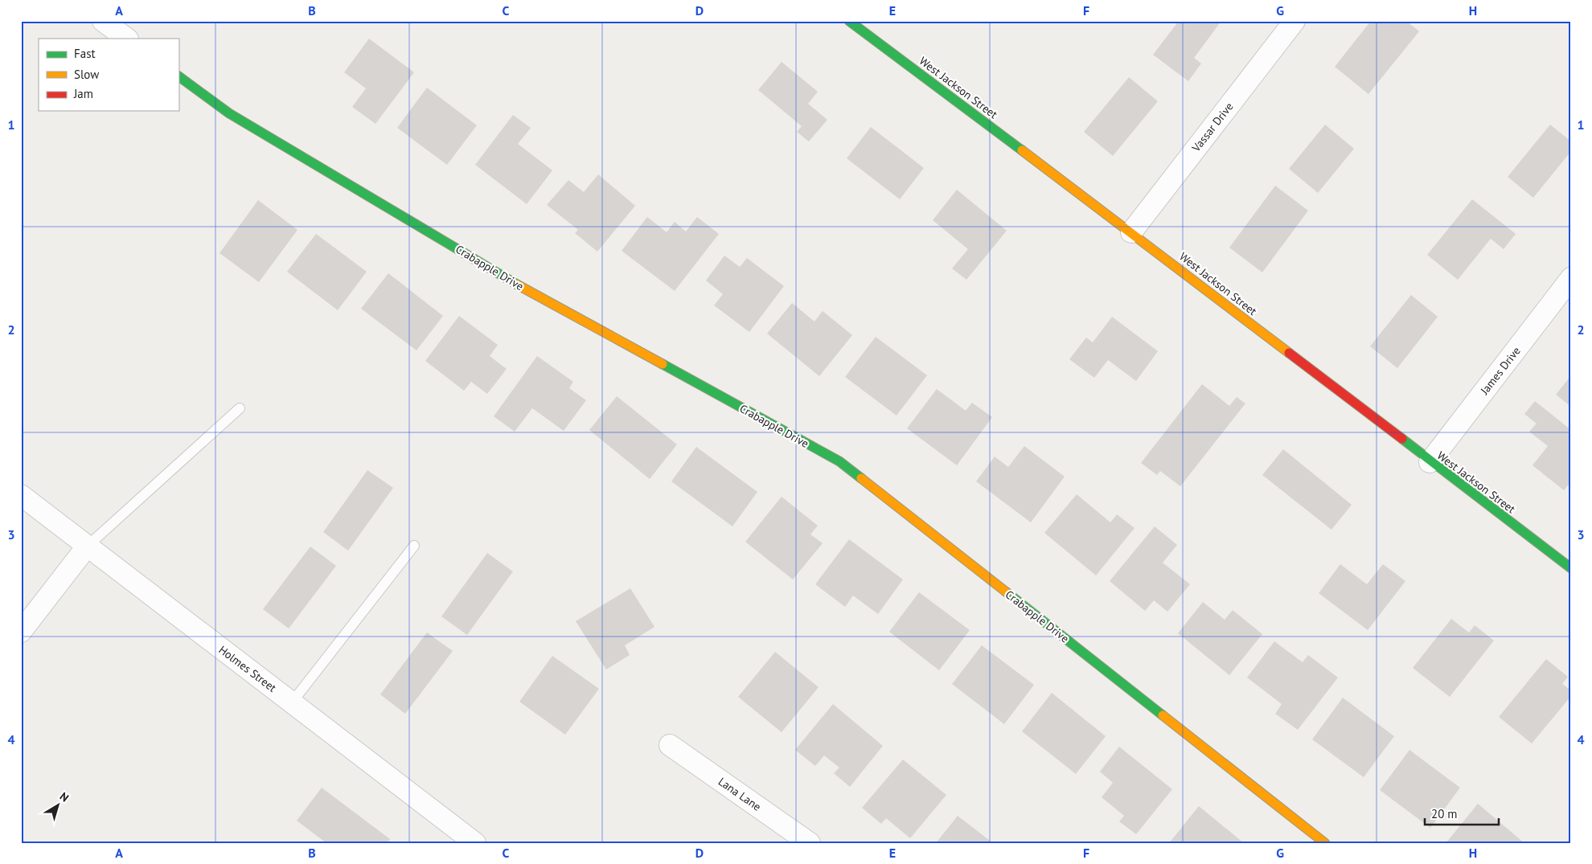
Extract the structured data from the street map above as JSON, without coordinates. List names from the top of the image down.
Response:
{
  "streets": {
    "street": [
      "West Jackson Street",
      "Vassar Drive",
      "Crabapple Drive",
      "James Drive",
      "Holmes Street",
      "Lana Lane"
    ]
  },
  "crossings": [
    ["West Jackson Street", "Vassar Drive"],
    ["West Jackson Street", "James Drive"]
  ],
  "legend": ["Fast", "Slow", "Jam"],
  "scale_bar": "20 m",
  "north": "top right",
  "grid": {
    "columns": [
      "A",
      "B",
      "C",
      "D",
      "E",
      "F",
      "G",
      "H"
    ],
    "rows": [
      "1",
      "2",
      "3",
      "4"
    ]
  }
}
